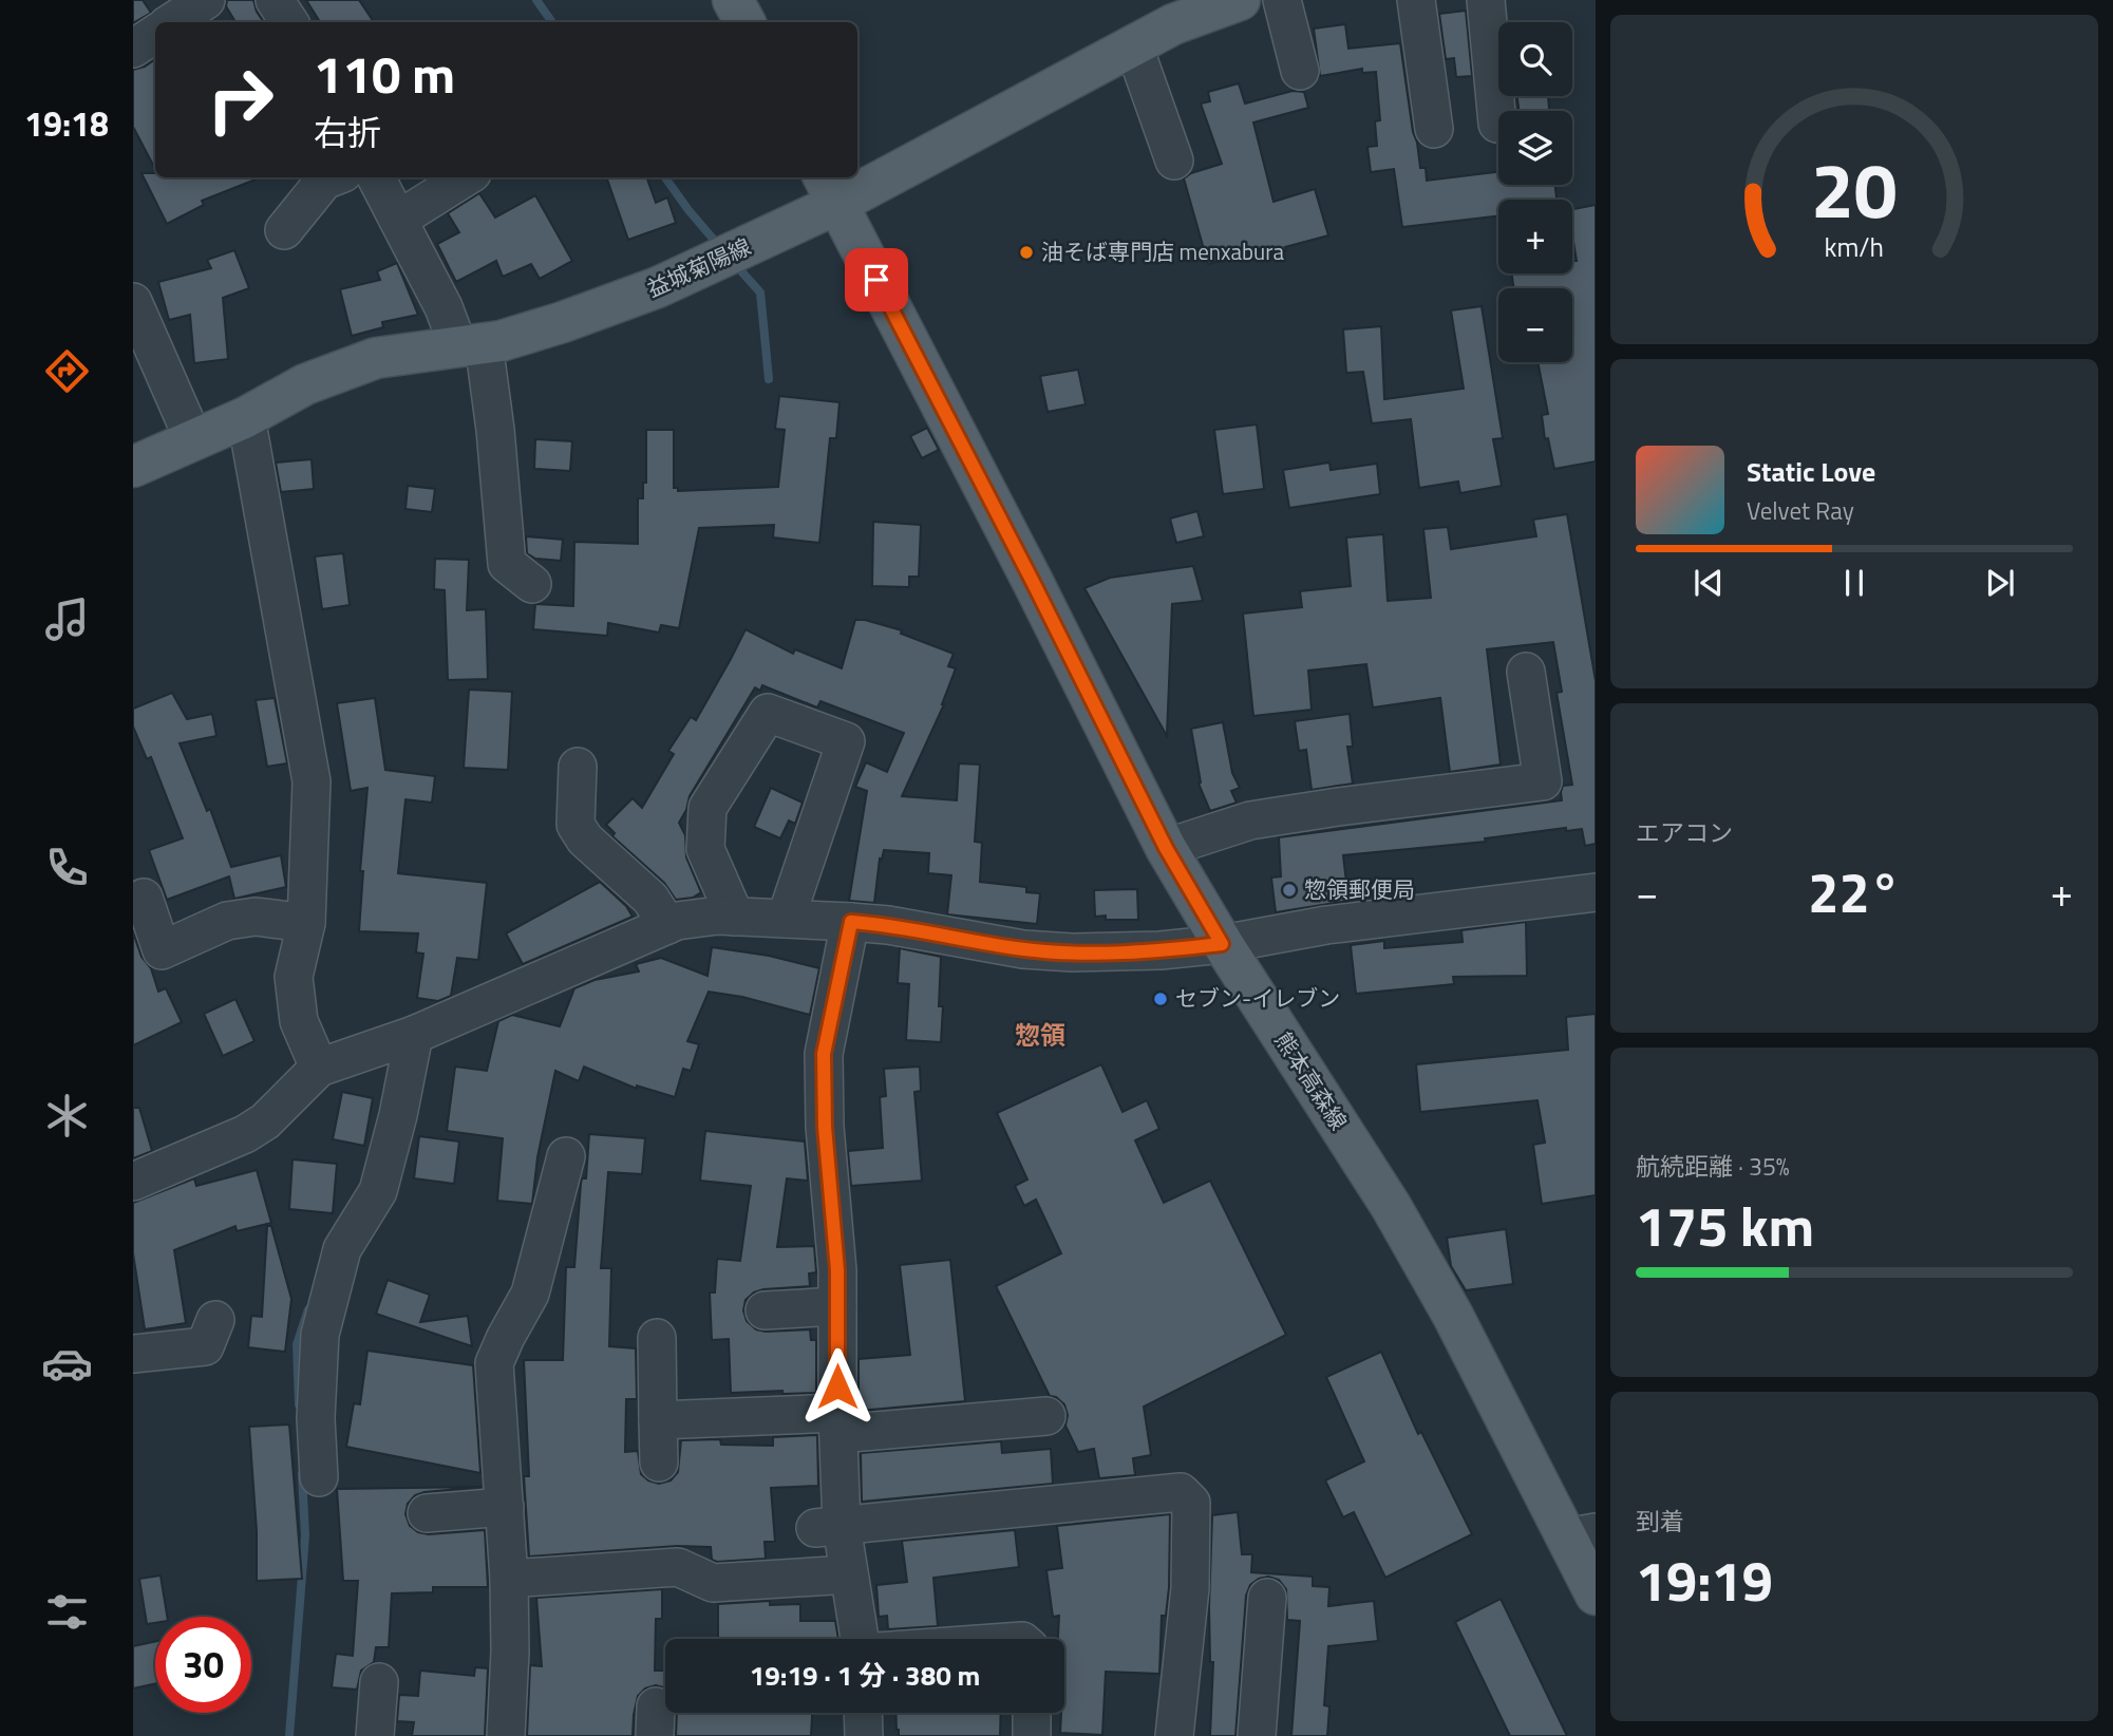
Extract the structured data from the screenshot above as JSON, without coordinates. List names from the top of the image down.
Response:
{
  "streets": {
    "main road": ["益城菊陽線", "熊本高森線"]
  },
  "crossings": [
    ["益城菊陽線", "熊本高森線"]
  ],
  "districts": ["惣領"],
  "places": ["油そば専門店 menxabura", "惣領郵便局", "セブン-イレブン"],
  "page": {
    "tabs": "19:18",
    "map_buttons": ["+", "−"],
    "turn": ["110 m", "右折"],
    "song": ["Static Love", "Velvet Ray"],
    "tile": [
      "エアコン",
      ["航続距離 · 35%", "175 km"],
      ["到着", "19:19"]
    ],
    "heat": ["−", "22°", "+"],
    "limit": "30",
    "trip": "19:19 · 1 分 · 380 m",
    "gauge": ["20", "km/h"]
  }
}
